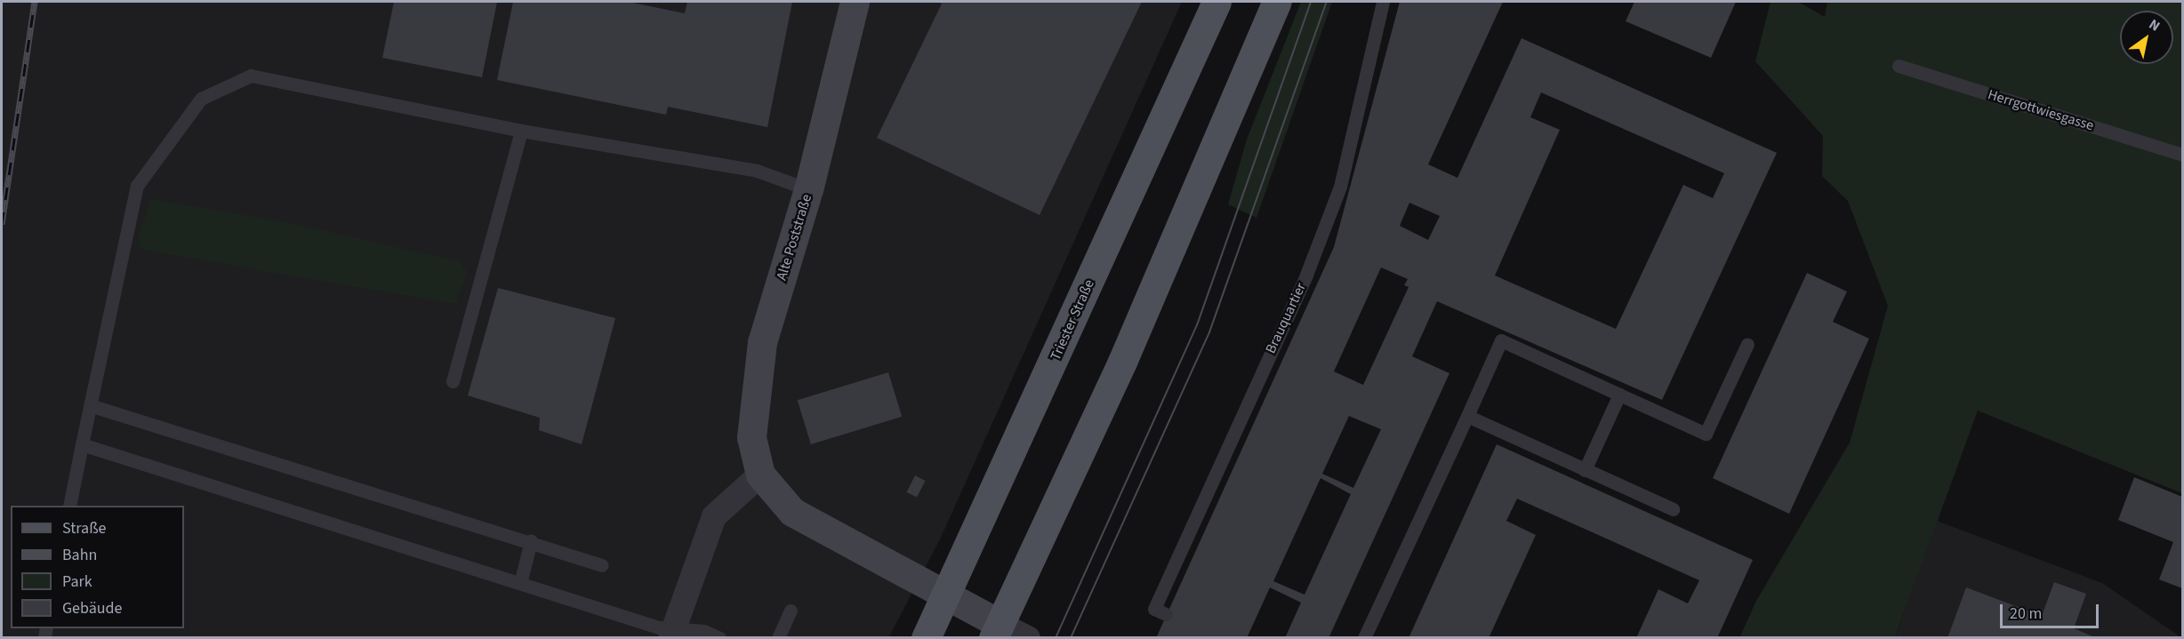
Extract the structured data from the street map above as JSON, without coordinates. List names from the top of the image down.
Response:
{
  "streets": {
    "main road": ["Triester Straße"],
    "street": ["Alte Poststraße"],
    "lane": ["Herrgottwiesgasse", "Brauquartier"]
  },
  "crossings": [
    ["Alte Poststraße", "Triester Straße"]
  ],
  "legend": [
    "Straße",
    "Bahn",
    "Park",
    "Gebäude"
  ],
  "scale_bar": "20 m",
  "north": "top right"
}
